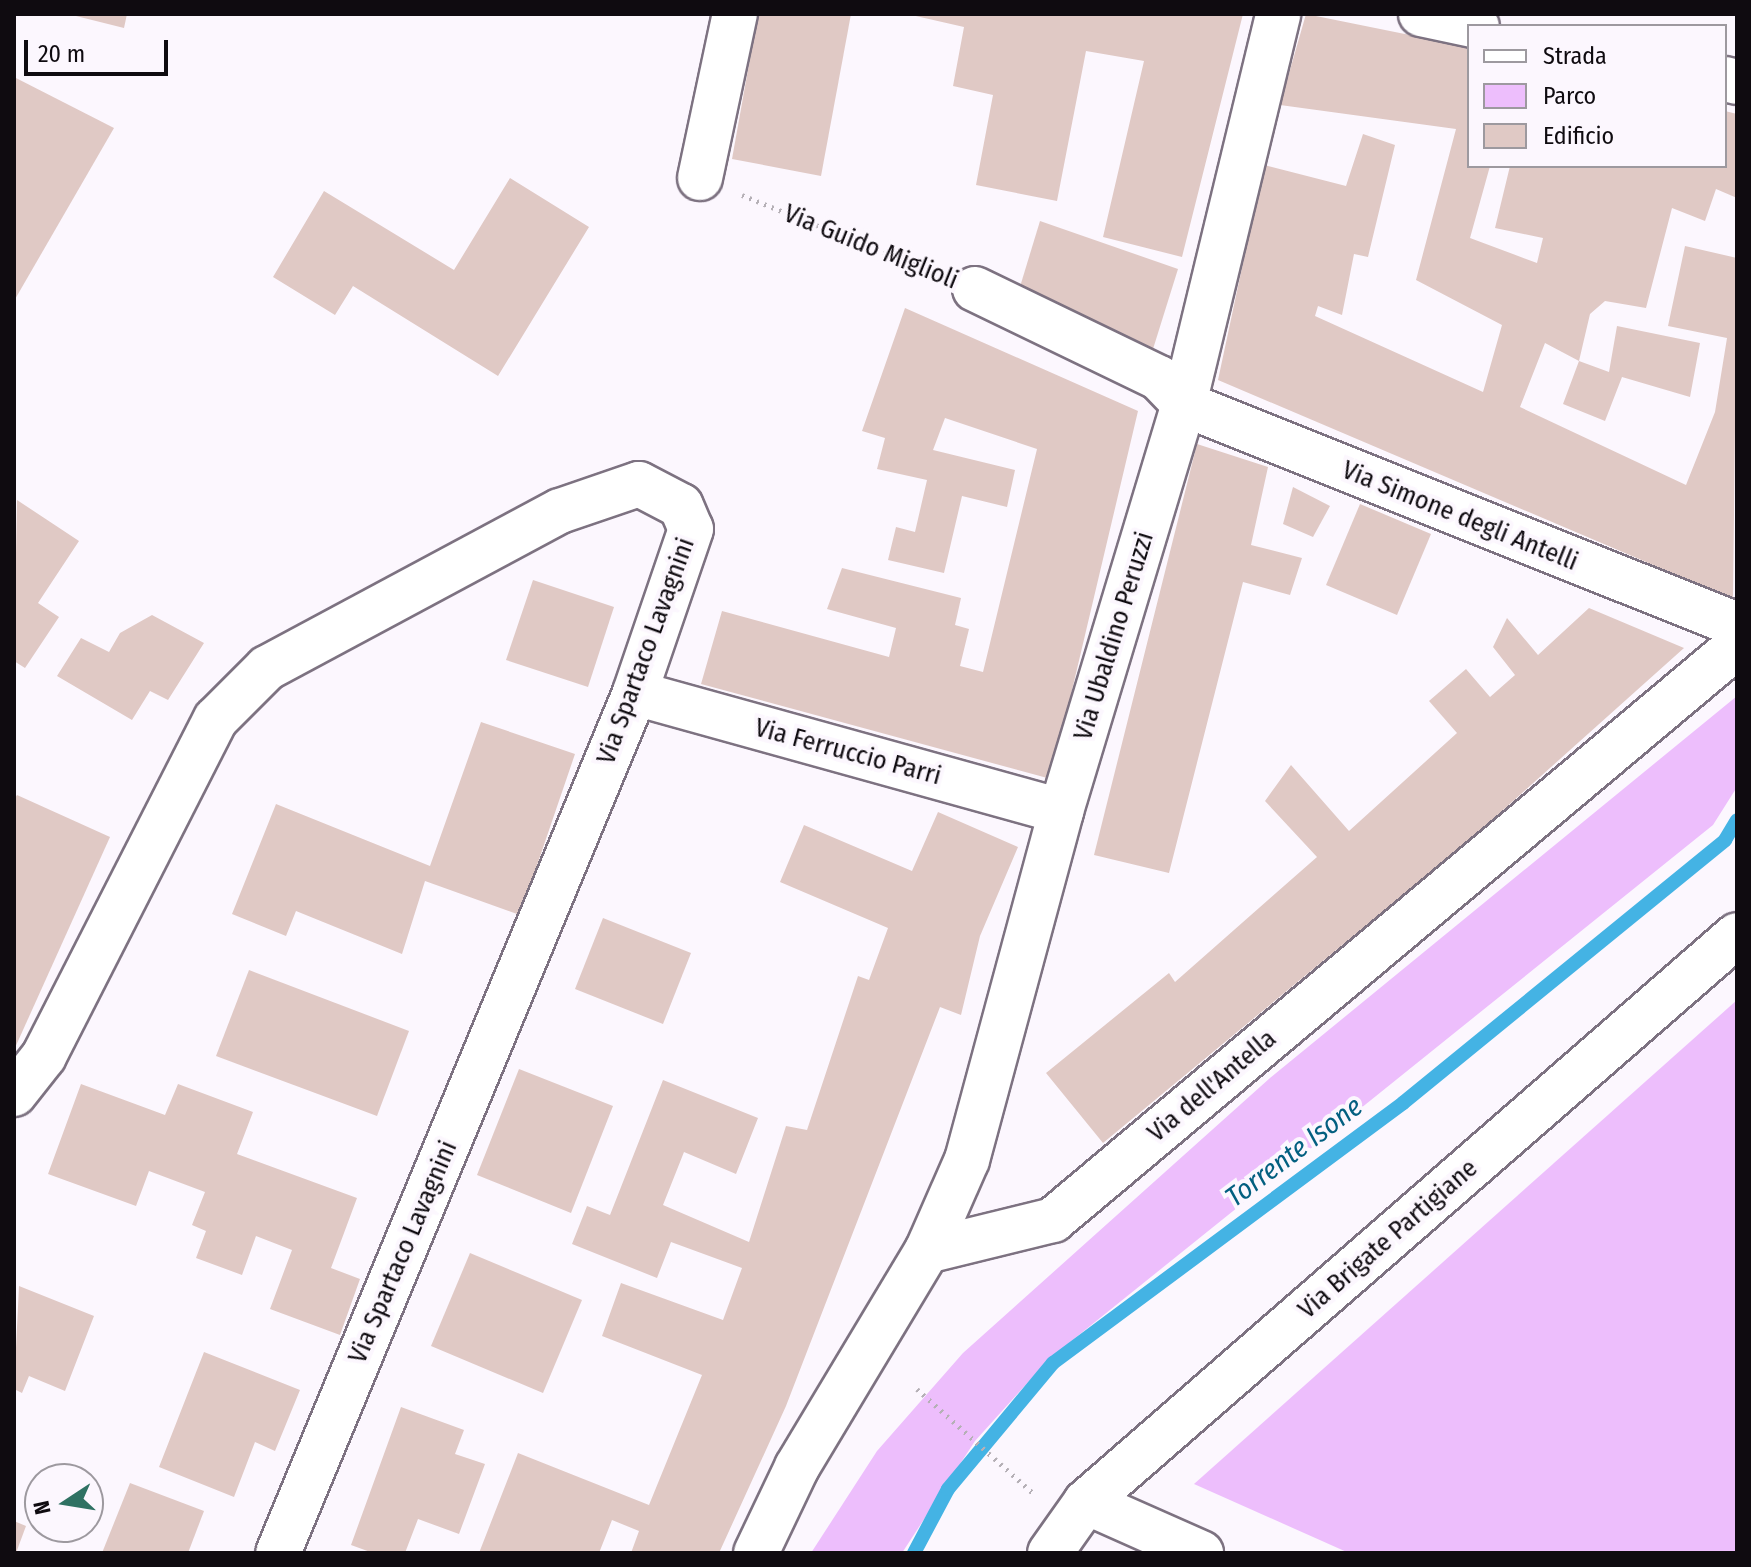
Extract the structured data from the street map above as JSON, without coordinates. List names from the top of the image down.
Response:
{
  "streets": {
    "street": [
      "Via Guido Miglioli",
      "Via Simone degli Antelli",
      "Via Ubaldino Peruzzi",
      "Via Spartaco Lavagnini",
      "Via Ferruccio Parri",
      "Via dell'Antella",
      "Via Brigate Partigiane"
    ]
  },
  "crossings": [
    ["Via Guido Miglioli", "Via Simone degli Antelli"],
    ["Via Guido Miglioli", "Via Ubaldino Peruzzi"],
    ["Via Simone degli Antelli", "Via Ubaldino Peruzzi"],
    ["Via Ubaldino Peruzzi", "Via Ferruccio Parri"],
    ["Via Ubaldino Peruzzi", "Via dell'Antella"],
    ["Via Spartaco Lavagnini", "Via Ferruccio Parri"]
  ],
  "water": ["Torrente Isone"],
  "legend": ["Strada", "Parco", "Edificio"],
  "scale_bar": "20 m",
  "north": "left"
}
